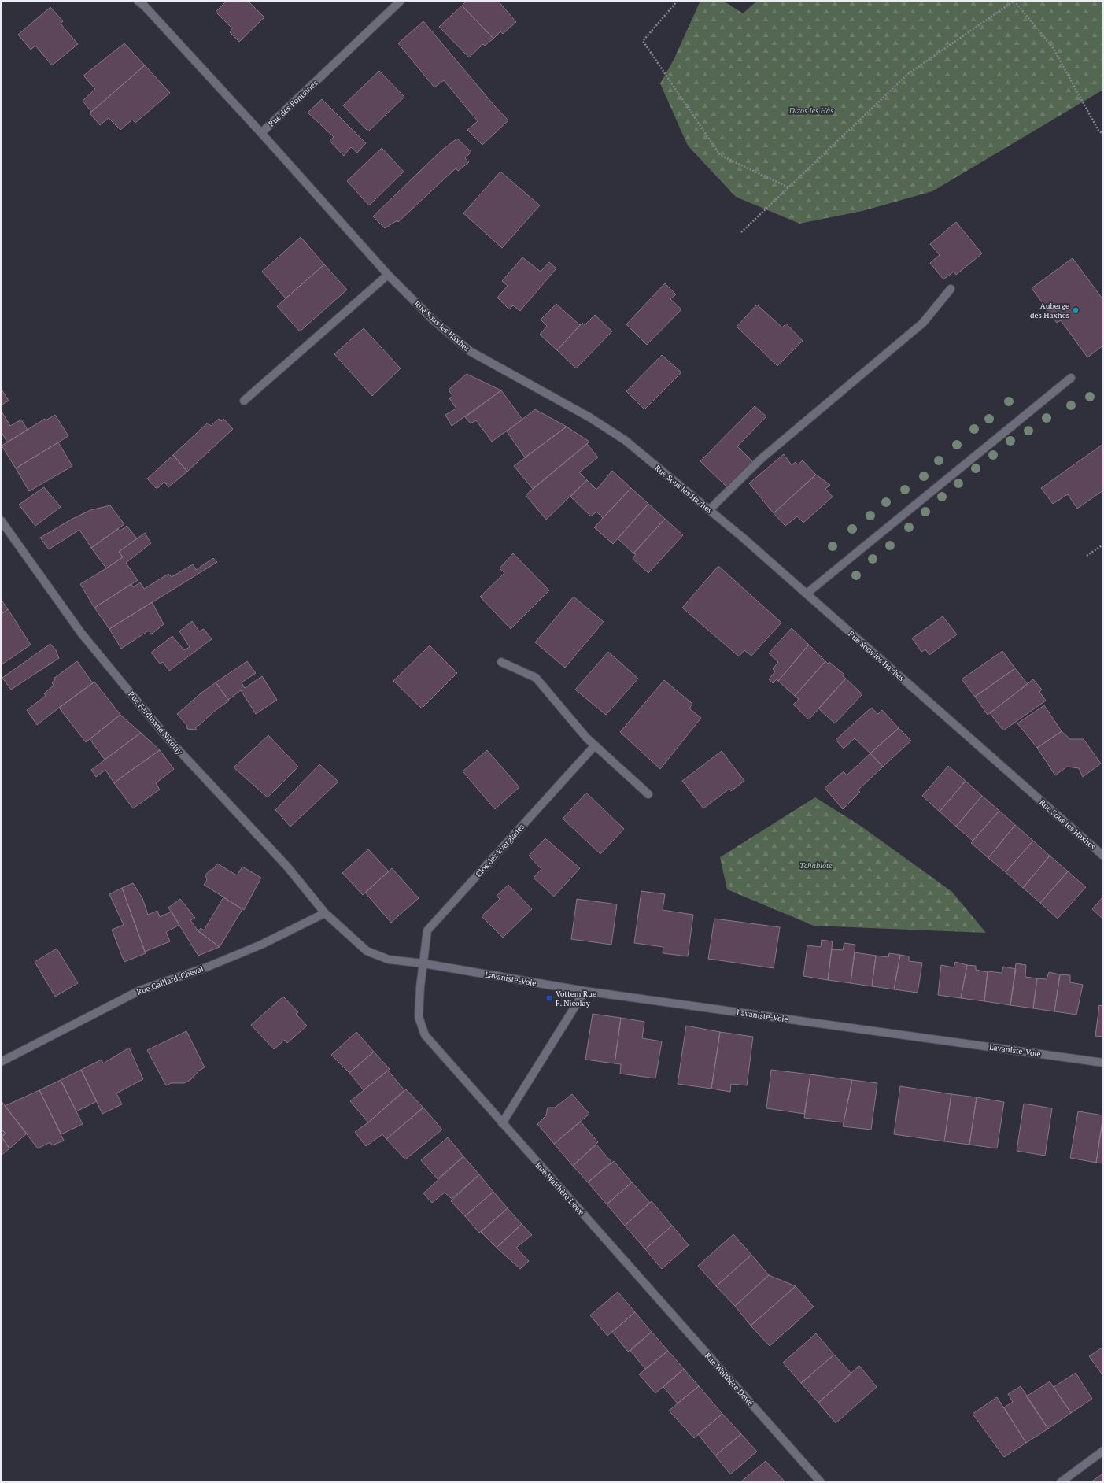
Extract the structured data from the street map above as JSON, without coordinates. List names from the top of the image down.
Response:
{
  "streets": {
    "street": [
      "Rue des Fontaines",
      "Rue Sous les Haxhes",
      "Rue Ferdinand Nicolay",
      "Clos des Everglades",
      "Lavaniste-Voie",
      "Rue Gaillard-Cheval",
      "Rue Walthère Dewé"
    ]
  },
  "crossings": [
    ["Rue des Fontaines", "Rue Sous les Haxhes"],
    ["Rue Ferdinand Nicolay", "Rue Gaillard-Cheval"],
    ["Clos des Everglades", "Lavaniste-Voie"],
    ["Clos des Everglades", "Rue Walthère Dewé"],
    ["Lavaniste-Voie", "Rue Walthère Dewé"]
  ],
  "parks": ["Dizos les Hås", "Tchablote"],
  "places": {
    "other": ["Auberge des Haxhes"],
    "transit": ["Vottem Rue F. Nicolay"]
  }
}
